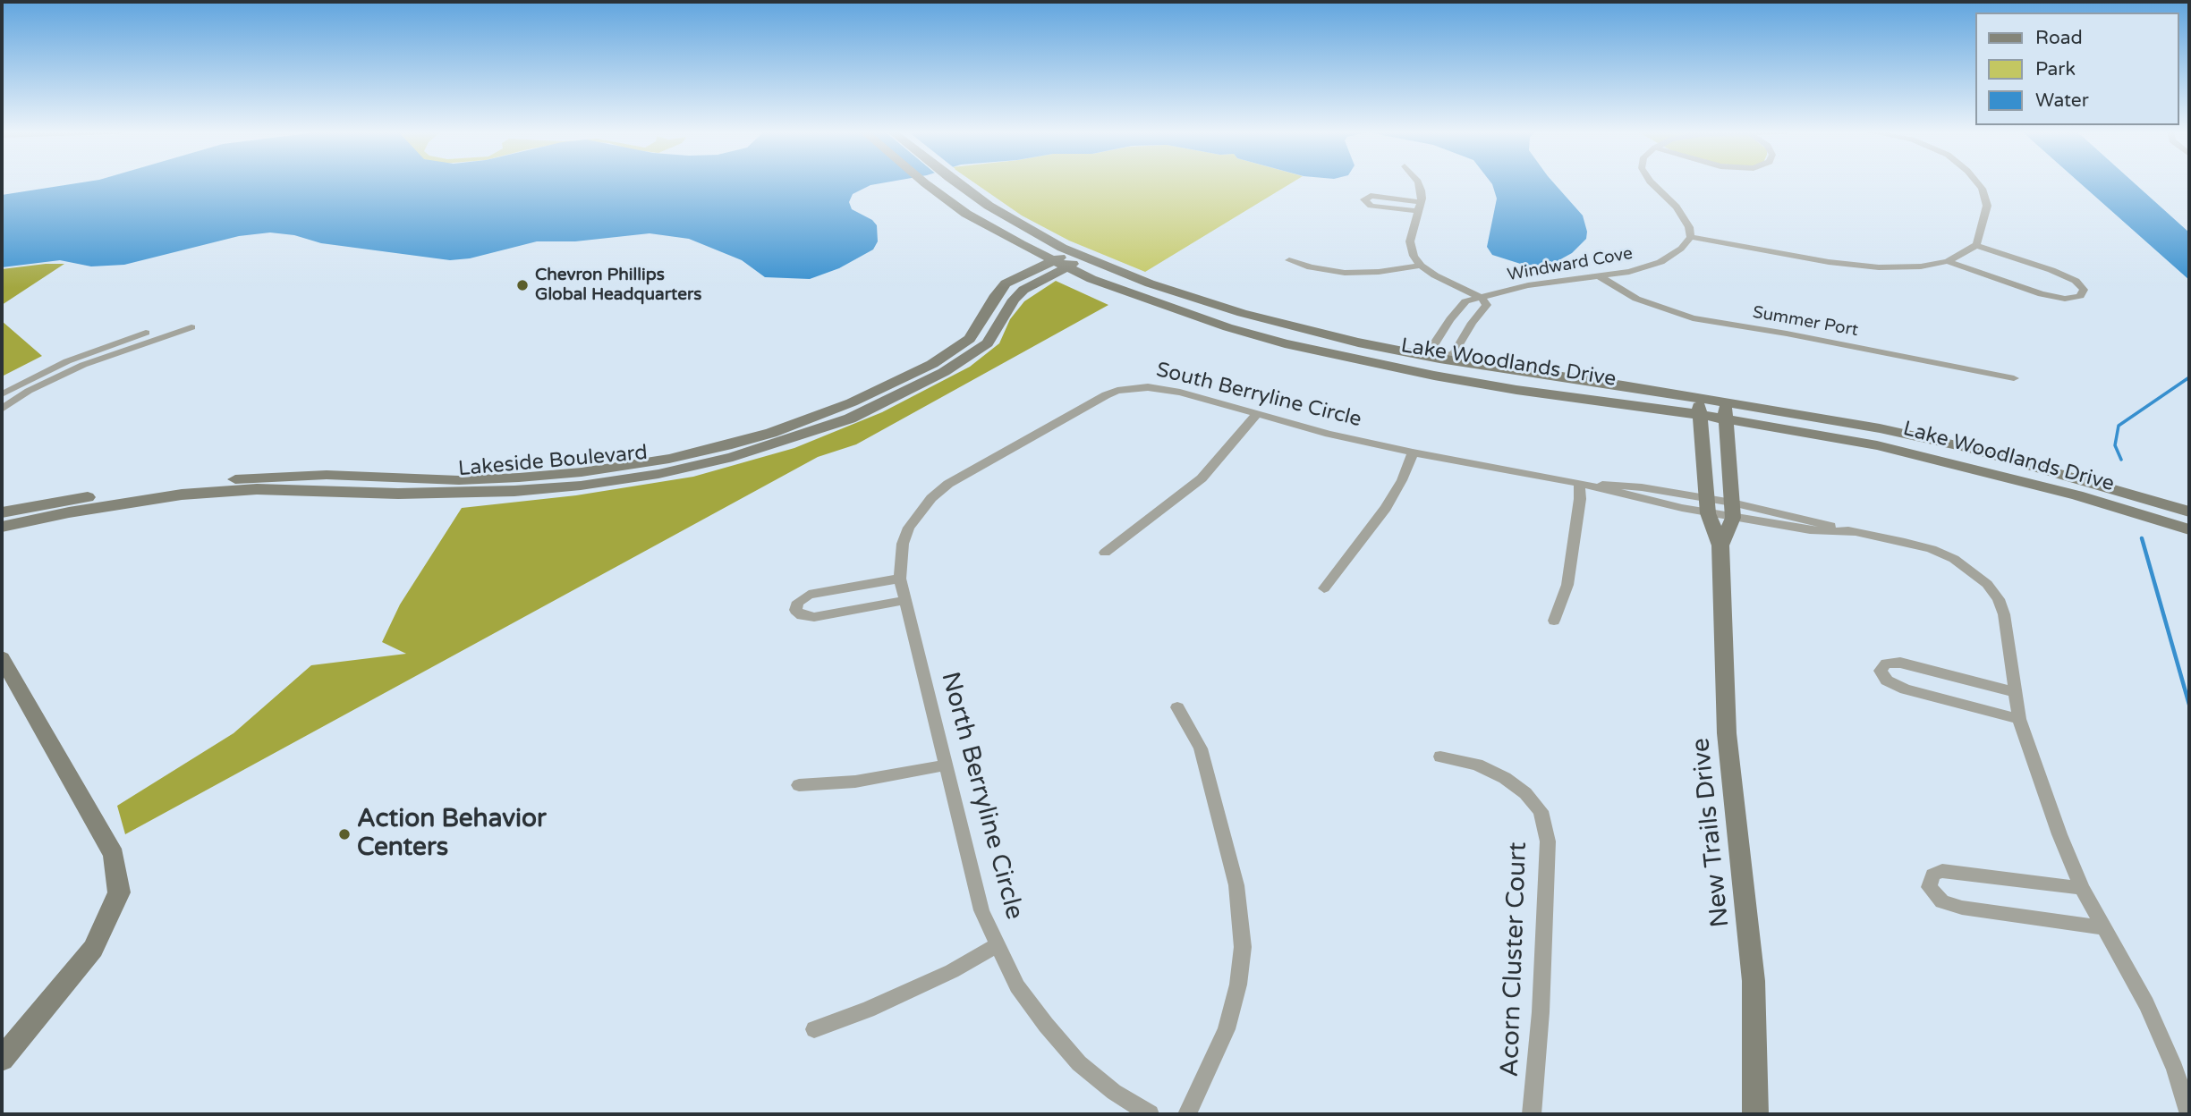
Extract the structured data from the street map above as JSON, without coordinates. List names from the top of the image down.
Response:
{
  "streets": {
    "main road": ["Lake Woodlands Drive", "Lakeside Boulevard", "New Trails Drive"],
    "street": [
      "Windward Cove",
      "Summer Port",
      "South Berryline Circle",
      "North Berryline Circle",
      "Acorn Cluster Court"
    ]
  },
  "crossings": [
    ["Windward Cove", "Summer Port"],
    ["Windward Cove", "Lake Woodlands Drive"],
    ["Lake Woodlands Drive", "Lakeside Boulevard"],
    ["Lake Woodlands Drive", "New Trails Drive"],
    ["South Berryline Circle", "North Berryline Circle"],
    ["South Berryline Circle", "New Trails Drive"]
  ],
  "places": ["Chevron Phillips Global Headquarters", "Action Behavior Centers"],
  "legend": ["Road", "Park", "Water"]
}
